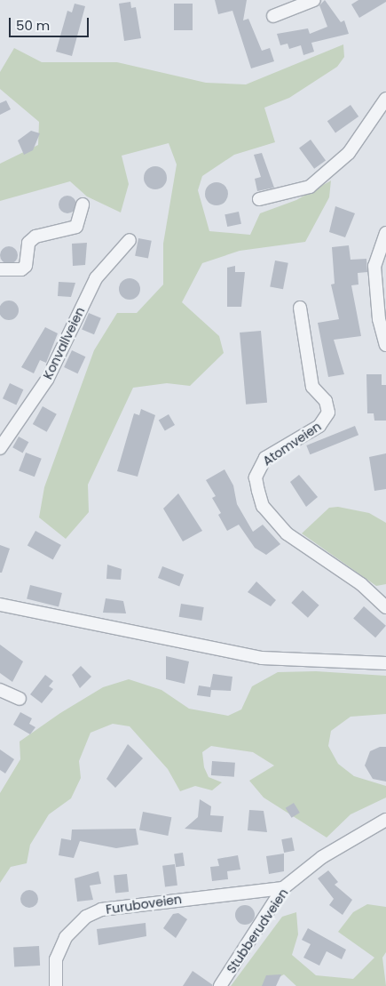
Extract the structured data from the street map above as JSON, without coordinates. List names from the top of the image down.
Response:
{
  "streets": {
    "street": [
      "Konvallveien",
      "Atomveien",
      "Furuboveien",
      "Stubberudveien"
    ]
  },
  "crossings": [
    ["Furuboveien", "Stubberudveien"]
  ],
  "scale_bar": "50 m"
}
